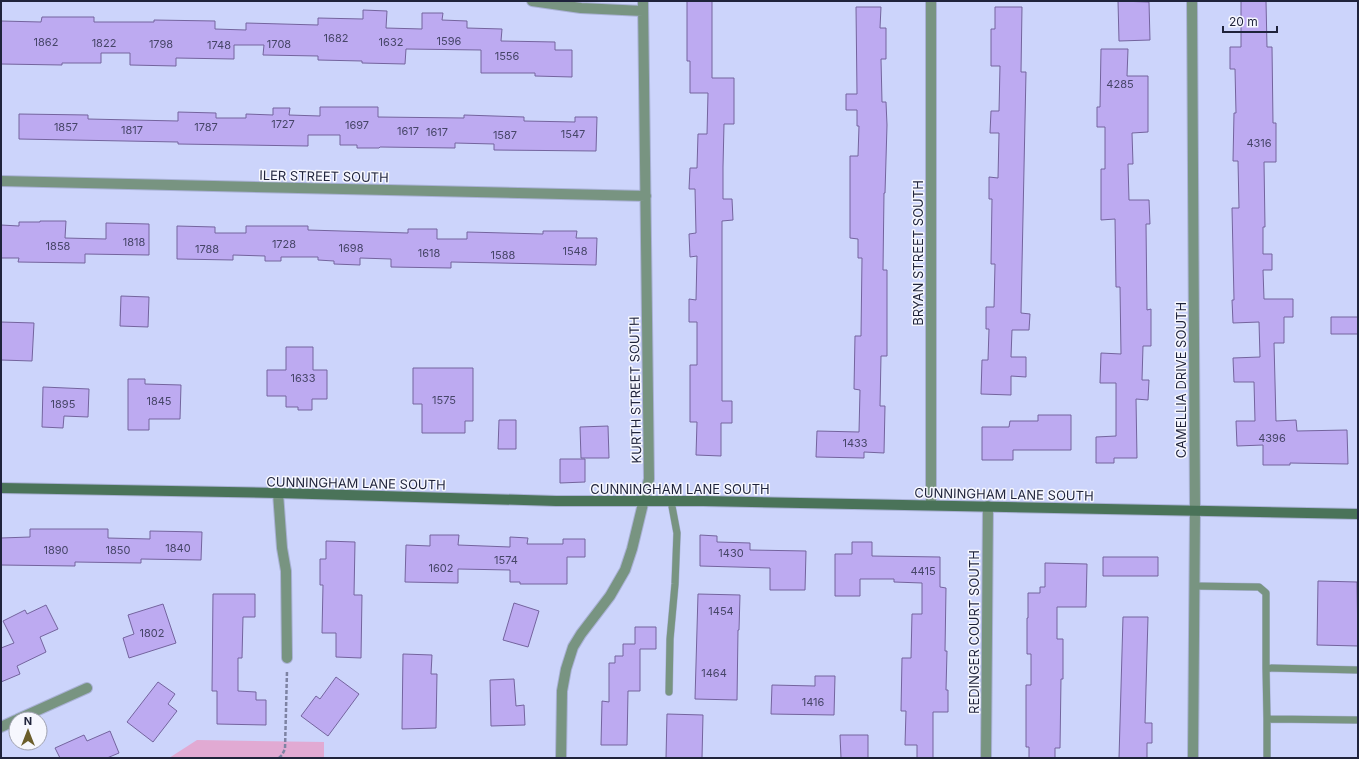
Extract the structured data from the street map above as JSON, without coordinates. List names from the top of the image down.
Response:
{
  "streets": {
    "street": [
      "ILER STREET SOUTH",
      "BRYAN STREET SOUTH",
      "CAMELLIA DRIVE SOUTH",
      "KURTH STREET SOUTH",
      "CUNNINGHAM LANE SOUTH",
      "REDINGER COURT SOUTH"
    ]
  },
  "crossings": [
    ["ILER STREET SOUTH", "KURTH STREET SOUTH"],
    ["BRYAN STREET SOUTH", "CUNNINGHAM LANE SOUTH"],
    ["CAMELLIA DRIVE SOUTH", "CUNNINGHAM LANE SOUTH"],
    ["KURTH STREET SOUTH", "CUNNINGHAM LANE SOUTH"],
    ["CUNNINGHAM LANE SOUTH", "REDINGER COURT SOUTH"]
  ],
  "house_numbers": [
    "1682",
    "1596",
    "1862",
    "1632",
    "1822",
    "1798",
    "1708",
    "1748",
    "1556",
    "4285",
    "1727",
    "1697",
    "1857",
    "1787",
    "1817",
    "1617",
    "1617",
    "1547",
    "1587",
    "4316",
    "1818",
    "1728",
    "1858",
    "1698",
    "1788",
    "1548",
    "1618",
    "1588",
    "1633",
    "1575",
    "1845",
    "1895",
    "4396",
    "1433",
    "1840",
    "1890",
    "1850",
    "1430",
    "1574",
    "1602",
    "4415",
    "1454",
    "1802",
    "1464",
    "1416"
  ],
  "scale_bar": "20 m",
  "north": "top"
}
